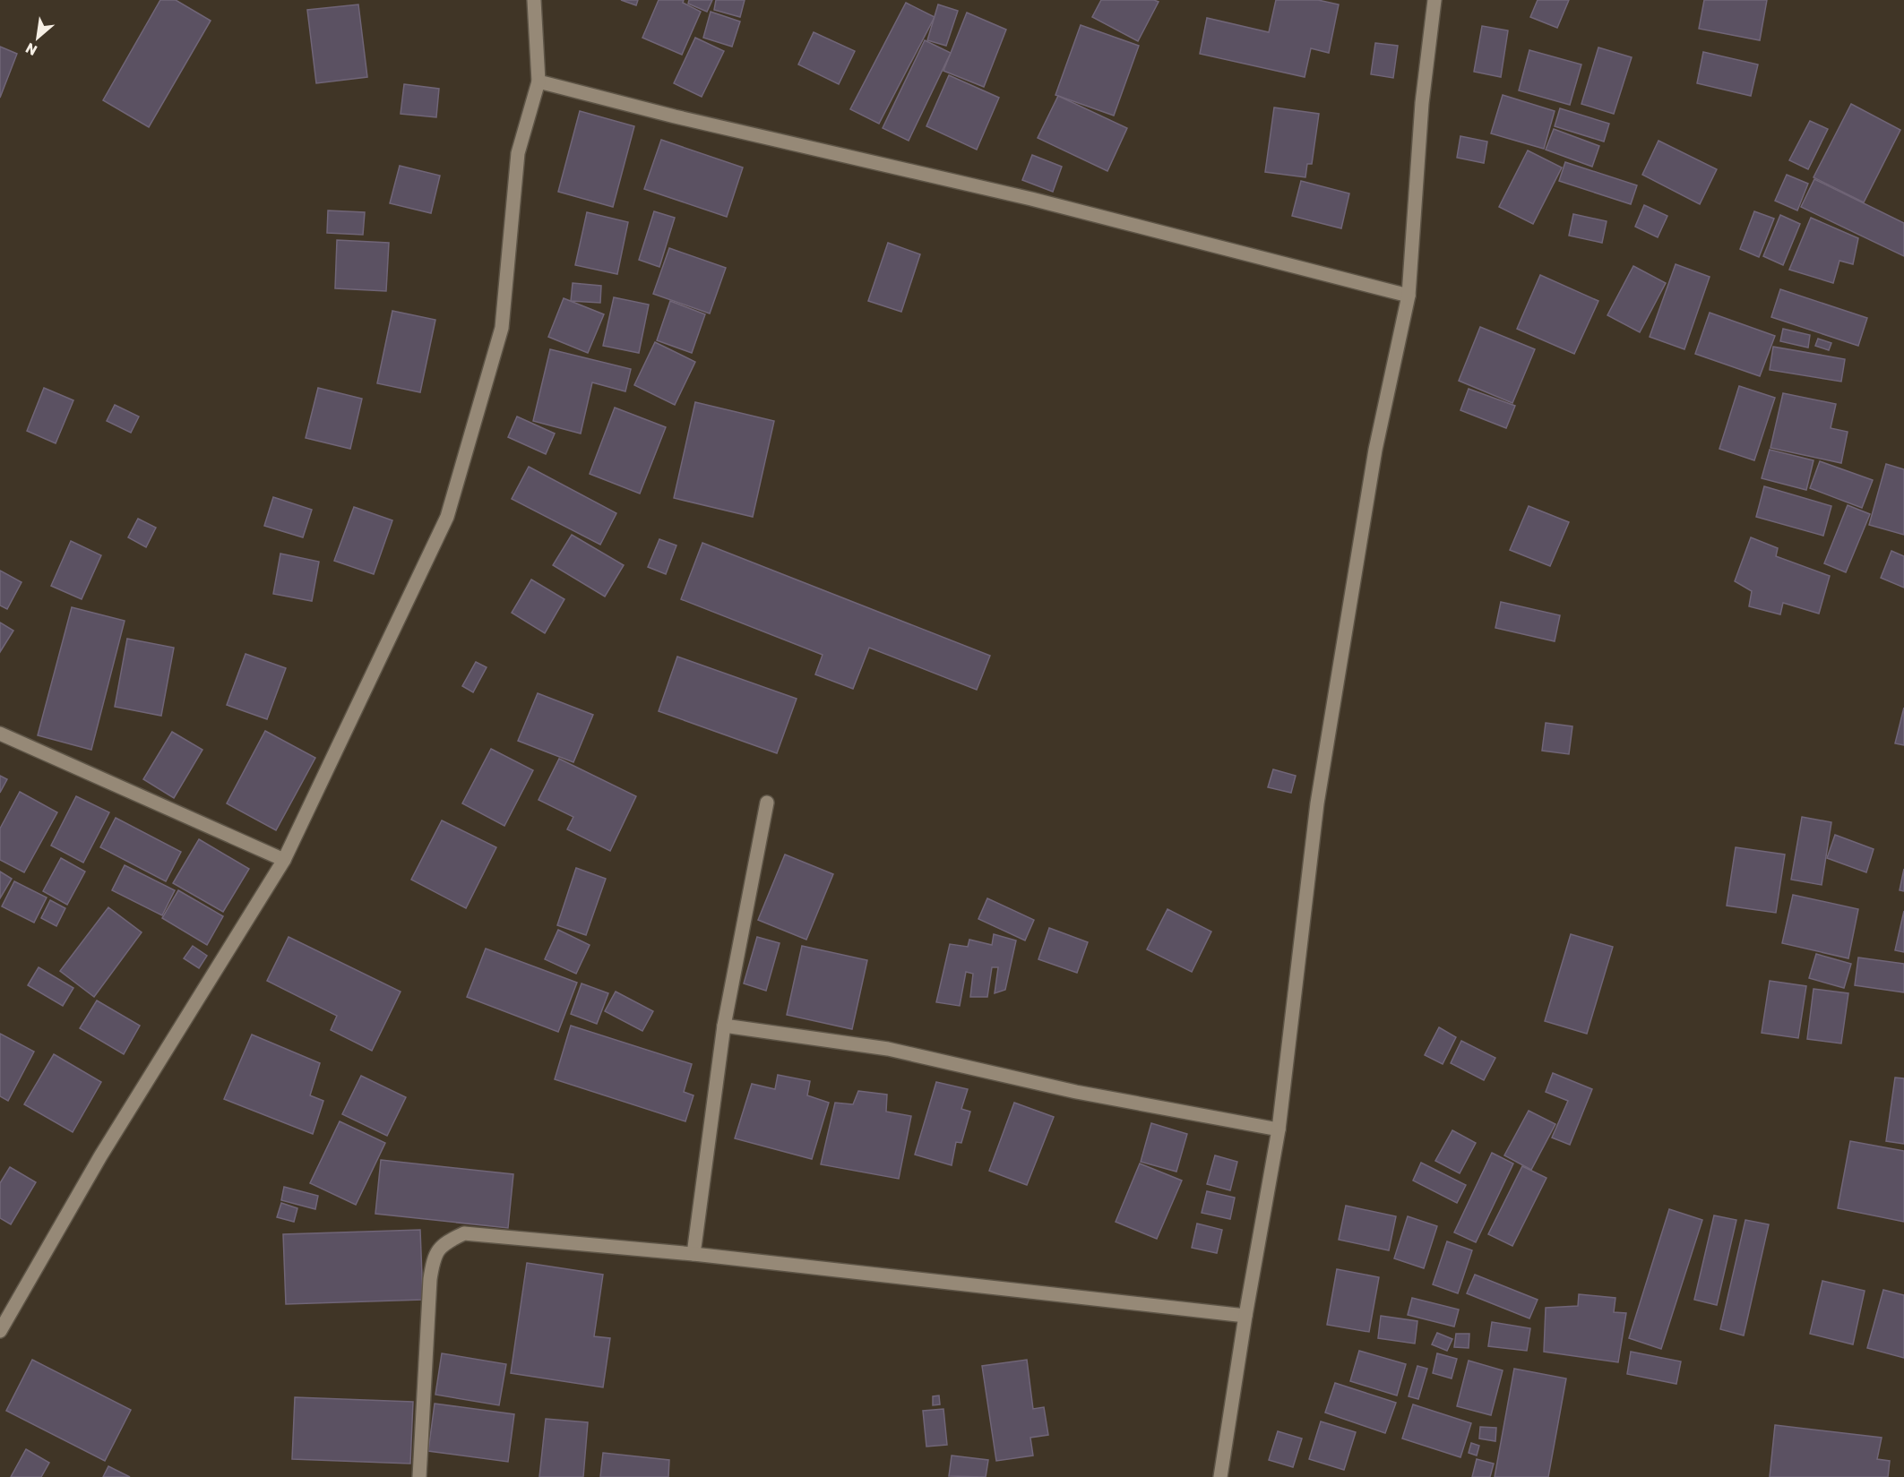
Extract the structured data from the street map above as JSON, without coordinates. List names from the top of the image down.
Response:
{
  "north": "bottom left"
}
